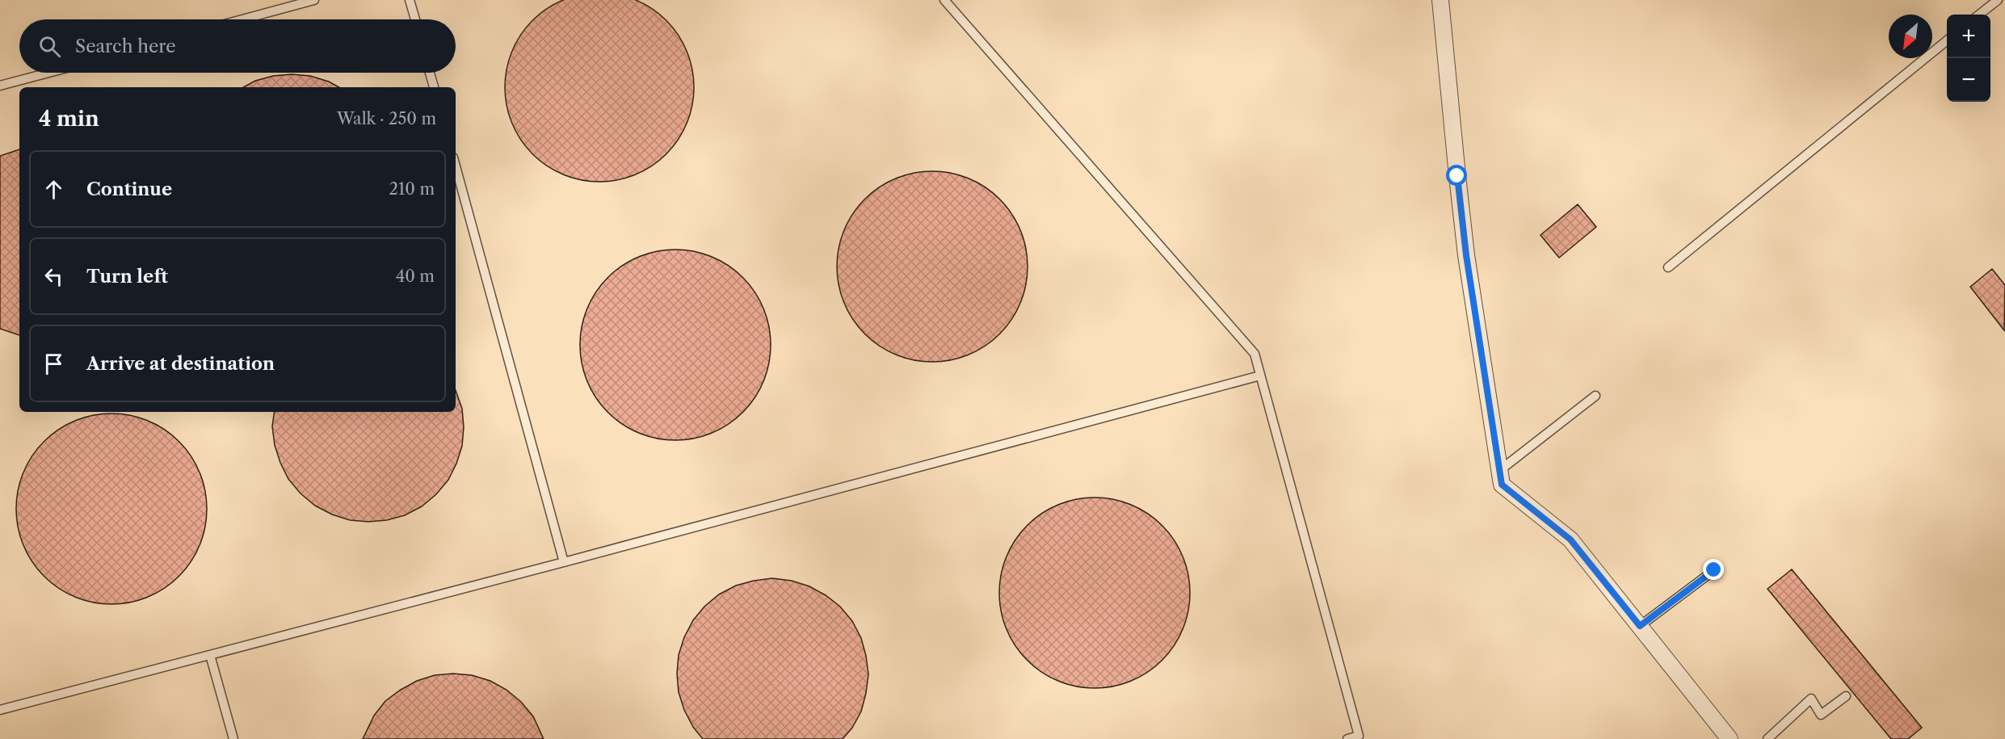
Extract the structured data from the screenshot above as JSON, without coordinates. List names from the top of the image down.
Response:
{
  "north": "bottom left",
  "page": {
    "map_buttons": ["+", "−"],
    "search": "Search here",
    "heading": ["4 min", "Walk · 250 m"],
    "list": [
      ["Continue", "210 m"],
      ["Turn left", "40 m"],
      "Arrive at destination"
    ]
  }
}
